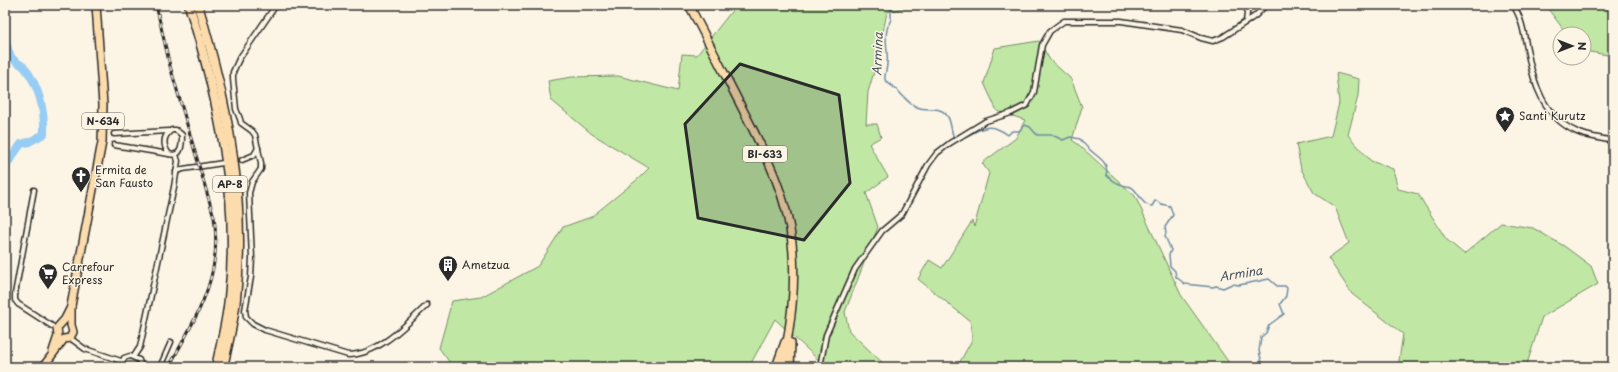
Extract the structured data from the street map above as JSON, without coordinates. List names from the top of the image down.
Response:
{
  "streets": {
    "highway": ["AP-8"],
    "main road": ["N-634", "BI-633"]
  },
  "water": ["Armina"],
  "places": {
    "place": ["Santi Kurutz"],
    "church": ["Ermita de San Fausto"],
    "building": ["Ametzua"],
    "supermarket": ["Carrefour Express"]
  },
  "north": "right"
}
